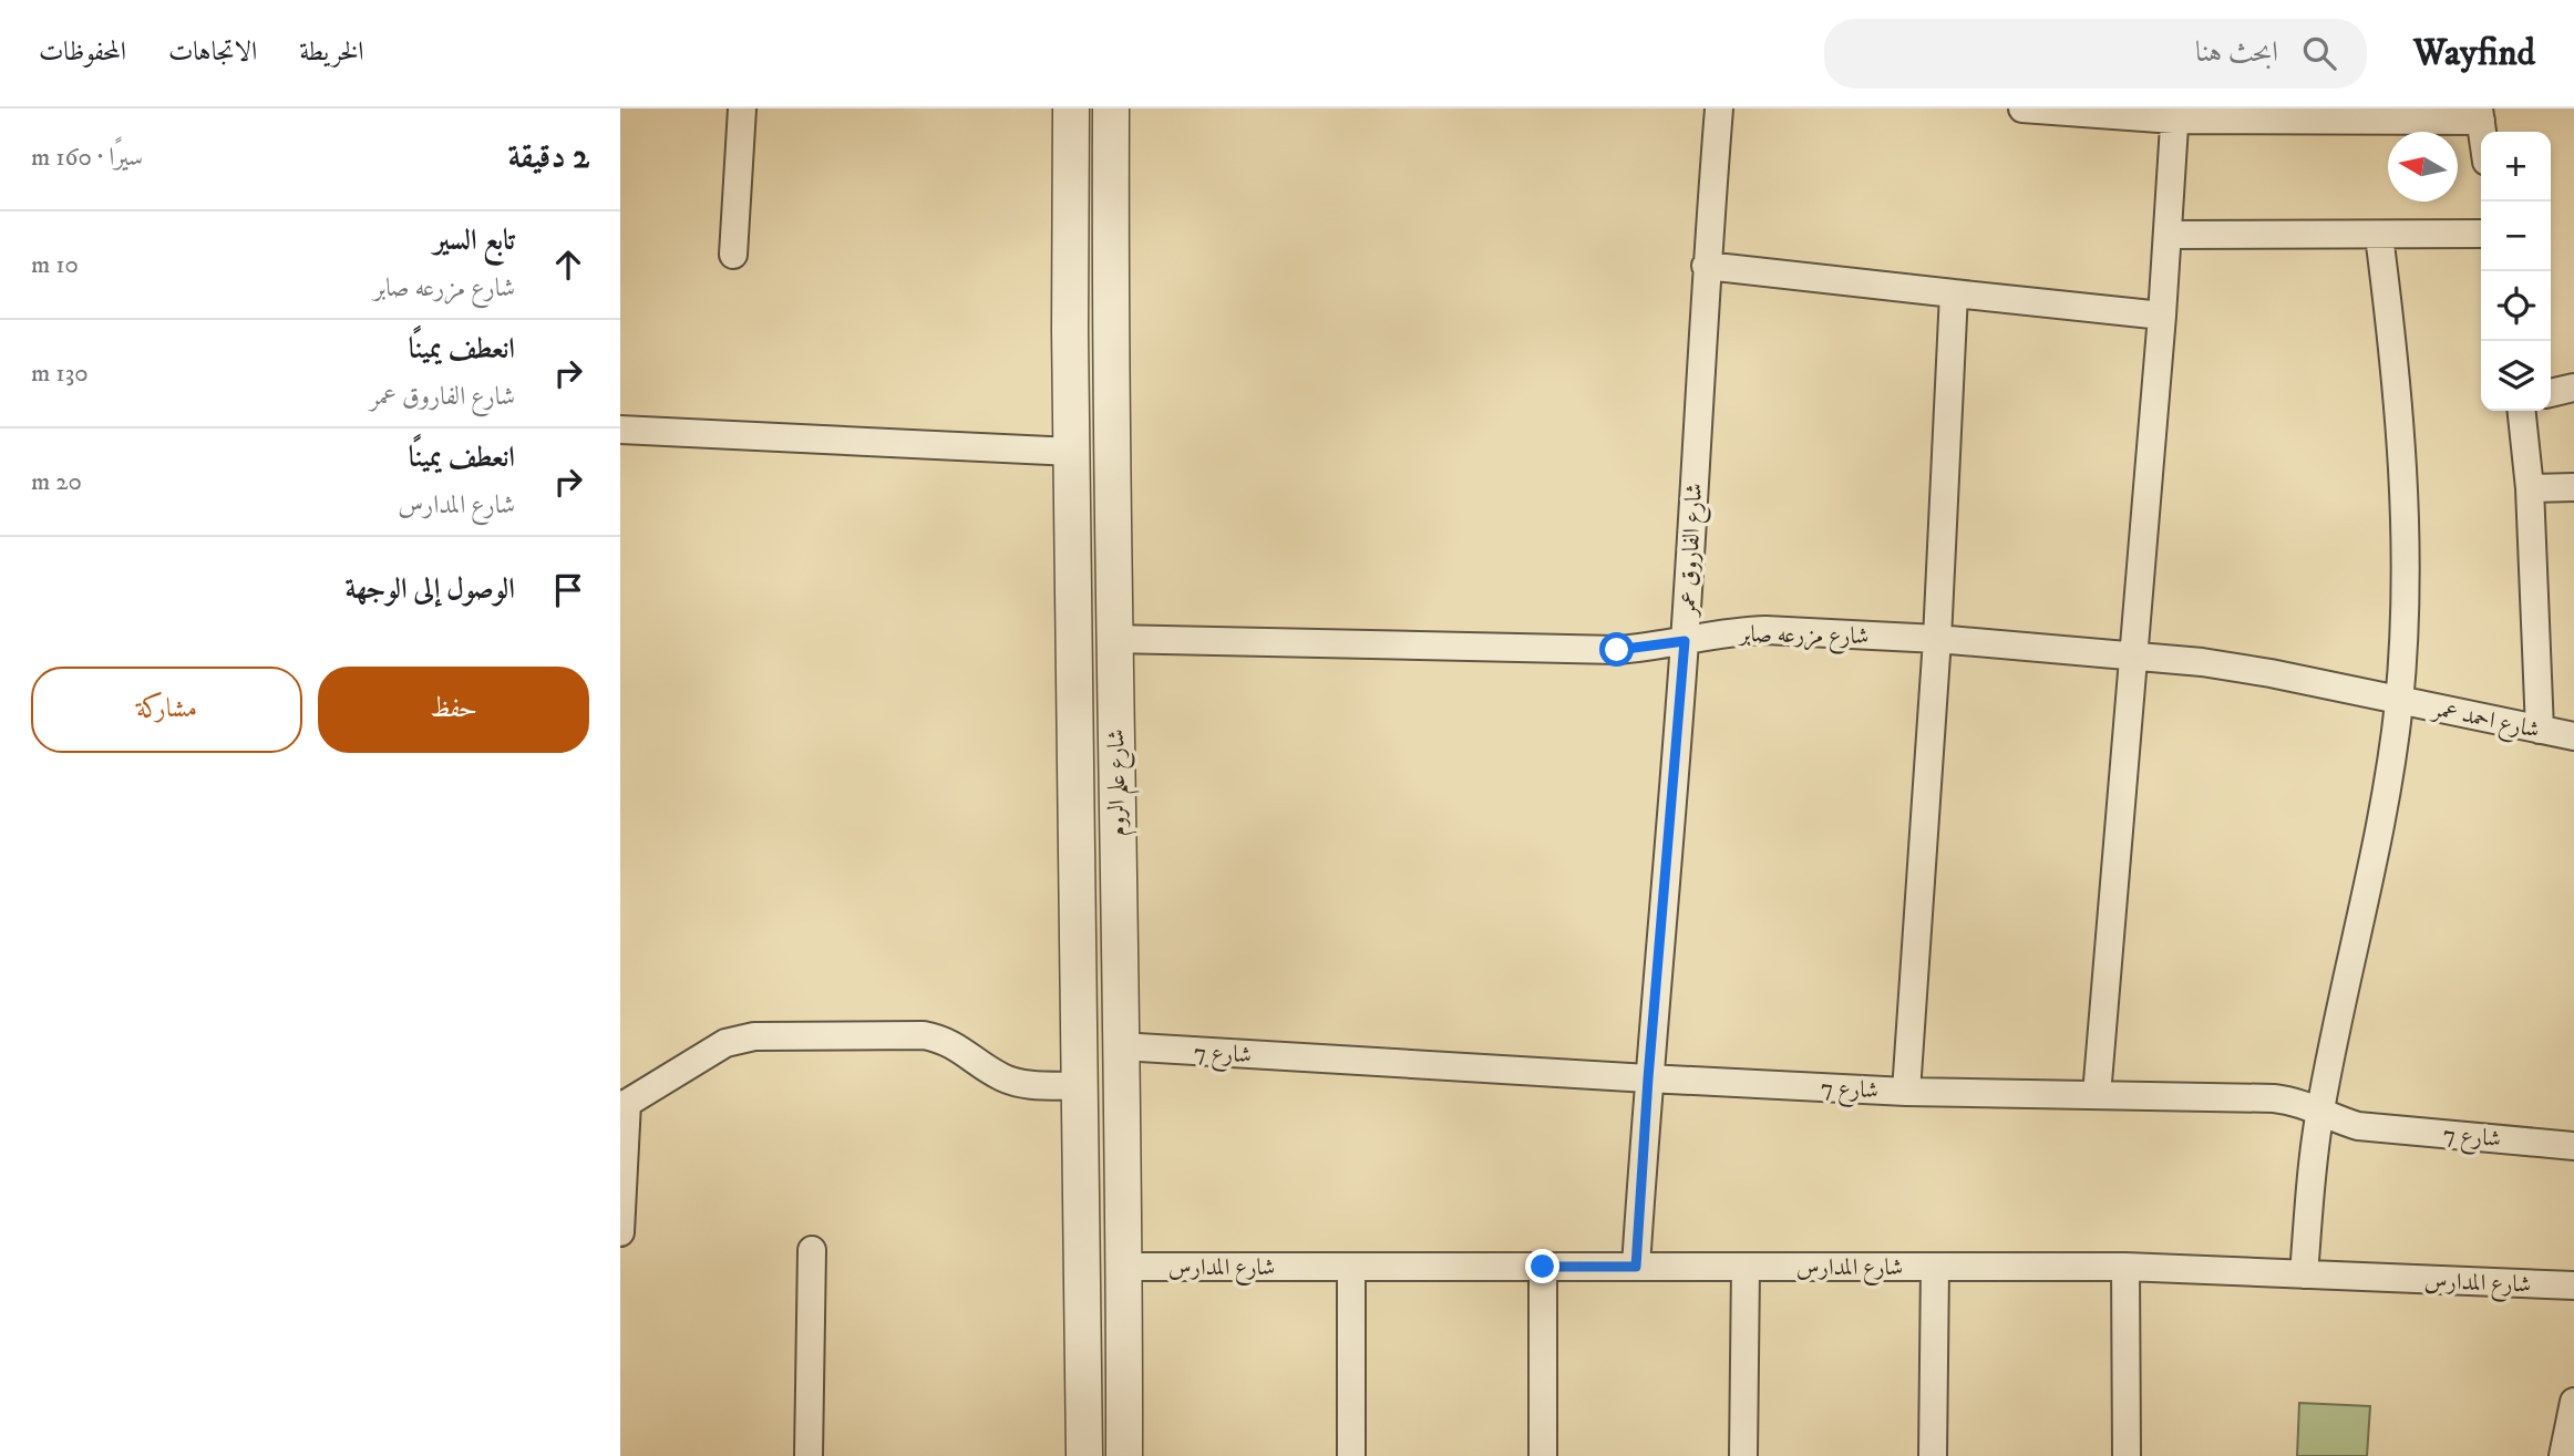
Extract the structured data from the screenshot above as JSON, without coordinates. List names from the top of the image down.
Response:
{
  "streets": {
    "street": [
      "شارع الفاروق عمر",
      "شارع مزرعه صابر",
      "شارع احمد عمر",
      "شارع علم الروم",
      "شارع 7",
      "شارع المدارس"
    ]
  },
  "crossings": [
    ["شارع الفاروق عمر", "شارع مزرعه صابر"],
    ["شارع الفاروق عمر", "شارع 7"],
    ["شارع الفاروق عمر", "شارع المدارس"],
    ["شارع مزرعه صابر", "شارع احمد عمر"],
    ["شارع مزرعه صابر", "شارع علم الروم"],
    ["شارع علم الروم", "شارع 7"],
    ["شارع علم الروم", "شارع المدارس"]
  ],
  "north": "left",
  "page": {
    "header": "Wayfind",
    "search": "ابحث هنا",
    "nav": ["الخريطة", "الاتجاهات", "المحفوظات"],
    "heading": ["2 دقيقة", "سيرًا · 160 m"],
    "map_buttons": ["+", "−"],
    "list": [
      ["تابع السير", "شارع مزرعه صابر", "10 m"],
      ["انعطف يمينًا", "شارع الفاروق عمر", "130 m"],
      ["انعطف يمينًا", "شارع المدارس", "20 m"],
      "الوصول إلى الوجهة"
    ],
    "buttons": ["حفظ", "مشاركة"]
  }
}
